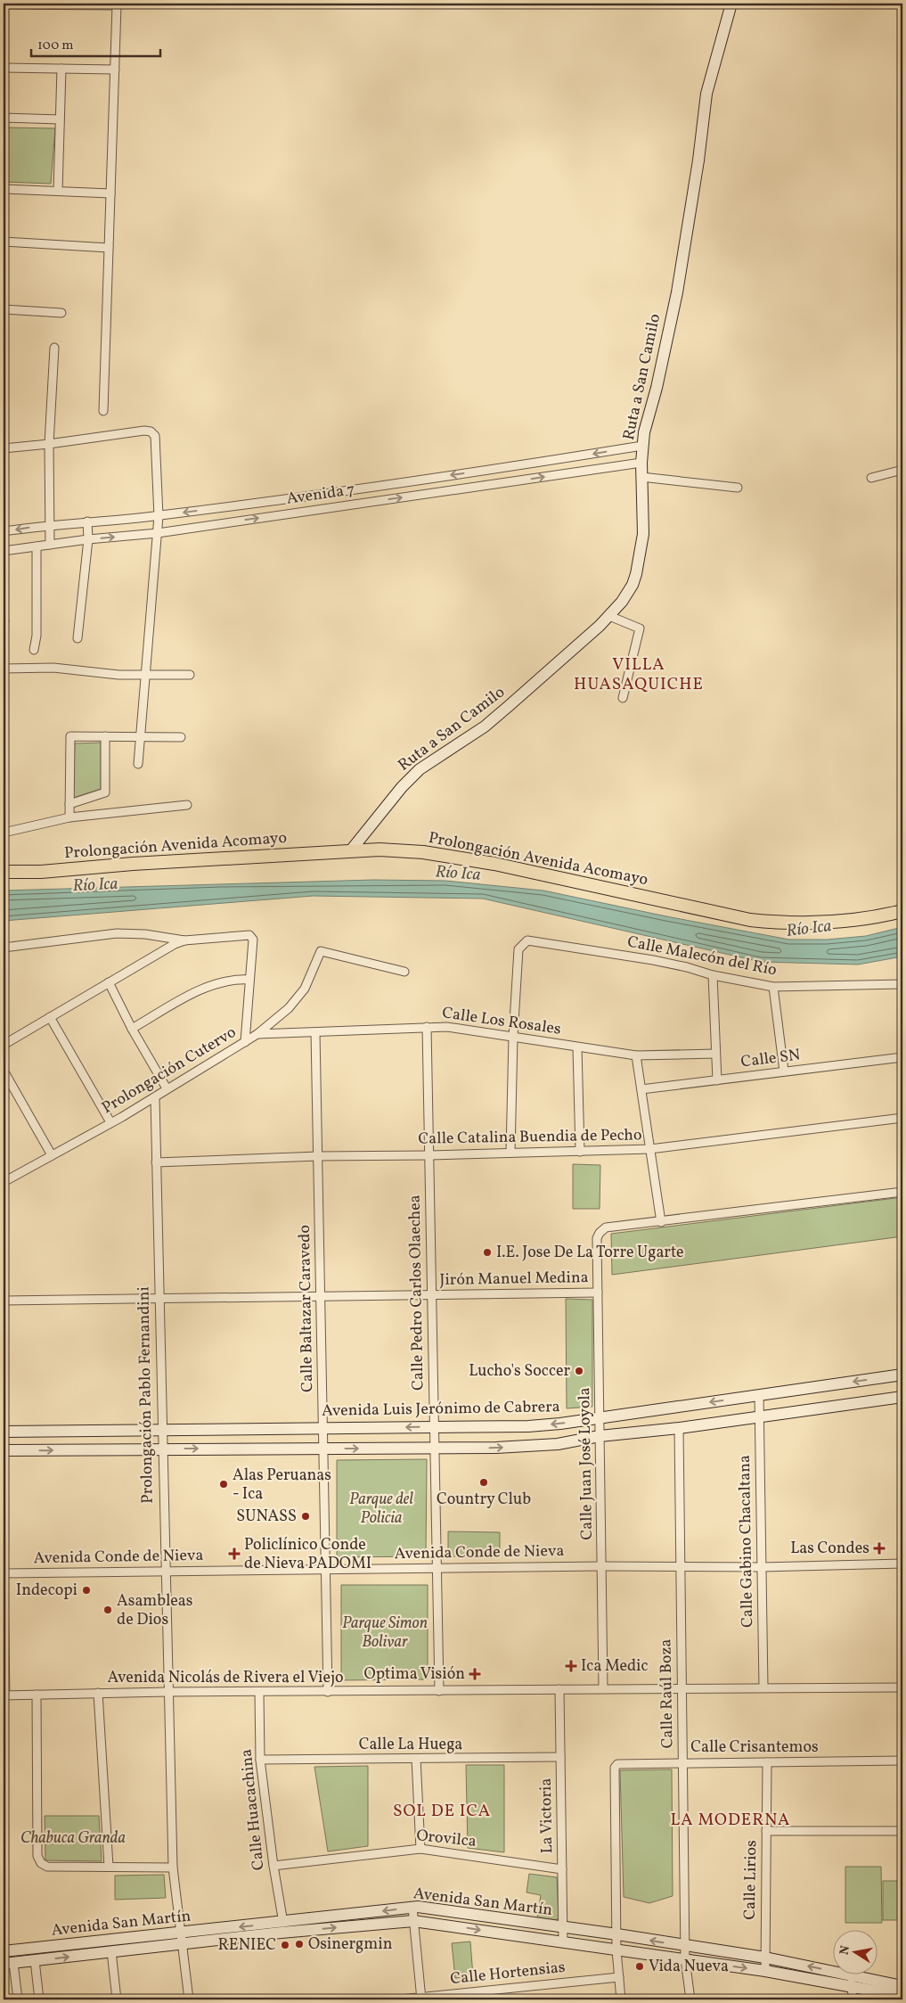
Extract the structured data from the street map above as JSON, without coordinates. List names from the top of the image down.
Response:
{
  "streets": {
    "main road": ["Prolongación Avenida Acomayo"],
    "street": [
      "Ruta a San Camilo",
      "Avenida 7",
      "Calle Malecón del Río",
      "Calle Los Rosales",
      "Calle SN",
      "Prolongación Cutervo",
      "Calle Catalina Buendia de Pecho",
      "Jirón Manuel Medina",
      "Calle Pedro Carlos Olaechea",
      "Calle Baltazar Caravedo",
      "Prolongación Pablo Fernandini",
      "Avenida Luis Jerónimo de Cabrera",
      "Calle Juan José Loyola",
      "Calle Gabino Chacaltana",
      "Avenida Conde de Nieva",
      "Avenida Nicolás de Rivera el Viejo",
      "Calle Raúl Boza",
      "Calle La Huega",
      "Calle Crisantemos",
      "Calle Huacachina",
      "La Victoria",
      "Orovilca",
      "Calle Lirios",
      "Avenida San Martín",
      "Calle Hortensias"
    ]
  },
  "crossings": [
    ["Ruta a San Camilo", "Avenida 7"],
    ["Ruta a San Camilo", "Prolongación Avenida Acomayo"],
    ["Calle Malecón del Río", "Calle Los Rosales"],
    ["Calle Los Rosales", "Prolongación Cutervo"],
    ["Calle Los Rosales", "Calle Pedro Carlos Olaechea"],
    ["Calle Los Rosales", "Calle Baltazar Caravedo"],
    ["Prolongación Cutervo", "Prolongación Pablo Fernandini"],
    ["Calle Catalina Buendia de Pecho", "Calle Pedro Carlos Olaechea"],
    ["Calle Catalina Buendia de Pecho", "Calle Baltazar Caravedo"],
    ["Calle Catalina Buendia de Pecho", "Prolongación Pablo Fernandini"],
    ["Jirón Manuel Medina", "Calle Pedro Carlos Olaechea"],
    ["Jirón Manuel Medina", "Calle Baltazar Caravedo"],
    ["Jirón Manuel Medina", "Prolongación Pablo Fernandini"],
    ["Jirón Manuel Medina", "Calle Juan José Loyola"],
    ["Calle Pedro Carlos Olaechea", "Avenida Luis Jerónimo de Cabrera"],
    ["Calle Pedro Carlos Olaechea", "Avenida Conde de Nieva"],
    ["Calle Pedro Carlos Olaechea", "Avenida Nicolás de Rivera el Viejo"],
    ["Calle Baltazar Caravedo", "Avenida Luis Jerónimo de Cabrera"],
    ["Calle Baltazar Caravedo", "Avenida Conde de Nieva"],
    ["Calle Baltazar Caravedo", "Avenida Nicolás de Rivera el Viejo"],
    ["Prolongación Pablo Fernandini", "Avenida Luis Jerónimo de Cabrera"],
    ["Prolongación Pablo Fernandini", "Avenida Conde de Nieva"],
    ["Prolongación Pablo Fernandini", "Avenida Nicolás de Rivera el Viejo"],
    ["Prolongación Pablo Fernandini", "Avenida San Martín"],
    ["Avenida Luis Jerónimo de Cabrera", "Calle Juan José Loyola"],
    ["Avenida Luis Jerónimo de Cabrera", "Calle Gabino Chacaltana"],
    ["Calle Juan José Loyola", "Avenida Conde de Nieva"],
    ["Calle Juan José Loyola", "Avenida Nicolás de Rivera el Viejo"],
    ["Calle Gabino Chacaltana", "Avenida Conde de Nieva"],
    ["Calle Gabino Chacaltana", "Avenida Nicolás de Rivera el Viejo"],
    ["Avenida Conde de Nieva", "Calle Raúl Boza"],
    ["Avenida Nicolás de Rivera el Viejo", "Calle Raúl Boza"],
    ["Avenida Nicolás de Rivera el Viejo", "Calle Huacachina"],
    ["Avenida Nicolás de Rivera el Viejo", "La Victoria"],
    ["Calle Raúl Boza", "Calle Crisantemos"],
    ["Calle Raúl Boza", "Avenida San Martín"],
    ["Calle La Huega", "Calle Huacachina"],
    ["Calle La Huega", "La Victoria"],
    ["Calle Crisantemos", "Calle Lirios"],
    ["Calle Crisantemos", "Avenida San Martín"],
    ["Calle Huacachina", "Orovilca"],
    ["Calle Huacachina", "Avenida San Martín"],
    ["La Victoria", "Orovilca"],
    ["La Victoria", "Avenida San Martín"],
    ["Calle Lirios", "Avenida San Martín"]
  ],
  "districts": ["VILLA HUASAQUICHE", "SOL DE ICA", "LA MODERNA"],
  "water": ["Río Ica"],
  "parks": ["Parque del Policia", "Parque Simon Bolivar", "Chabuca Granda"],
  "places": {
    "other": [
      "I.E. Jose De La Torre Ugarte",
      "Lucho's Soccer",
      "Country Club",
      "Alas Peruanas - Ica",
      "SUNASS",
      "Indecopi",
      "Asambleas de Dios",
      "Osinergmin",
      "RENIEC",
      "Vida Nueva"
    ],
    "health": [
      "Las Condes",
      "Policlínico Conde de Nieva PADOMI",
      "Ica Medic",
      "Optima Visión"
    ]
  },
  "scale_bar": "100 m",
  "north": "left"
}
